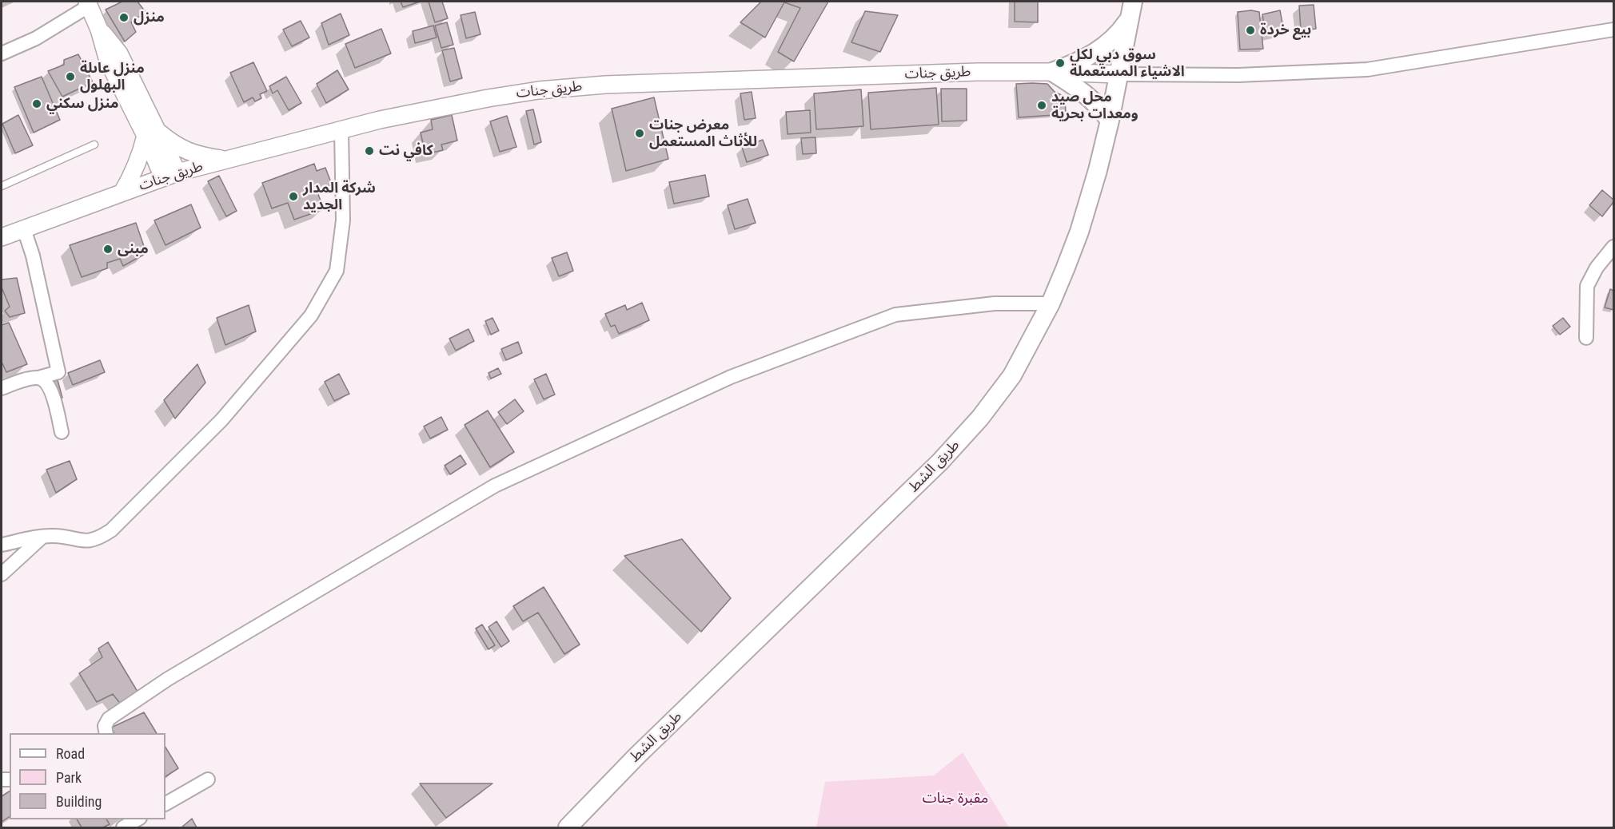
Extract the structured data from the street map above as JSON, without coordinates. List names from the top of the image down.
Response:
{
  "streets": {
    "main road": ["طريق الشط"],
    "street": ["طريق جنات"]
  },
  "crossings": [
    ["طريق جنات", "طريق الشط"]
  ],
  "parks": ["مقبرة جنات"],
  "places": [
    "منزل",
    "بيع خردة",
    "سوق دبي لكل الاشياء المستعملة",
    "منزل عاىلة البهلول",
    "منزل سكني",
    "محل صيد ومعدات بحرية",
    "معرض جنات للأثاث المستعمل",
    "كافي نت",
    "شركة المدار الجديد",
    "مبنى"
  ],
  "legend": ["Road", "Park", "Building"]
}
